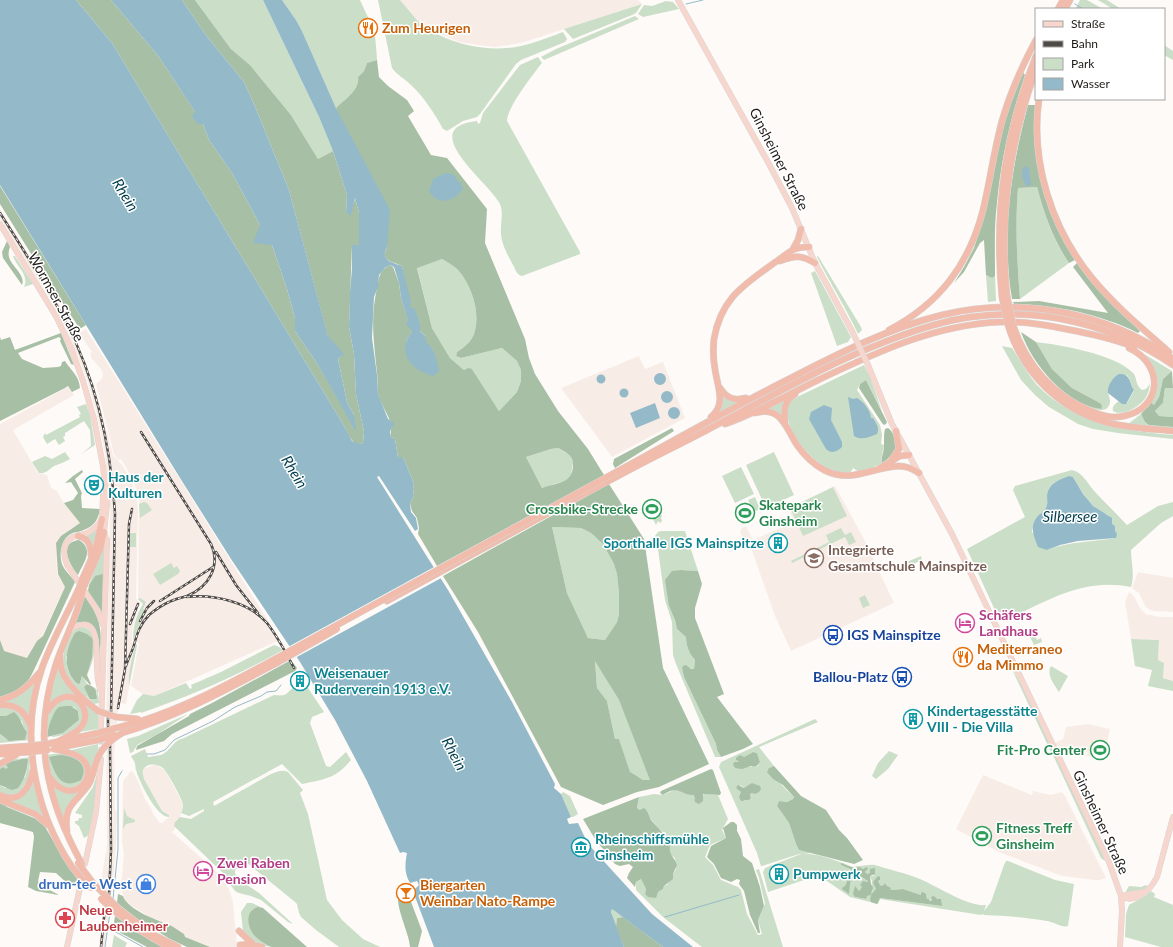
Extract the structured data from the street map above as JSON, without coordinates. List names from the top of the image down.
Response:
{
  "streets": {
    "main road": ["Ginsheimer Straße", "Wormser Straße"]
  },
  "water": ["Rhein", "Silbersee"],
  "places": {
    "restaurant": ["Zum Heurigen", "Mediterraneo da Mimmo"],
    "theatre": ["Haus der Kulturen"],
    "sports": [
      "Crossbike-Strecke",
      "Skatepark Ginsheim",
      "Fit-Pro Center",
      "Fitness Treff Ginsheim"
    ],
    "building": [
      "Sporthalle IGS Mainspitze",
      "Weisenauer Ruderverein 1913 e.V.",
      "Kindertagesstätte VIII - Die Villa",
      "Pumpwerk"
    ],
    "school or university": ["Integrierte Gesamtschule Mainspitze"],
    "hotel": ["Schäfers Landhaus", "Zwei Raben Pension"],
    "bus stop": ["IGS Mainspitze", "Ballou-Platz"],
    "museum": ["Rheinschiffsmühle Ginsheim"],
    "shop": ["drum-tec West"],
    "bar": ["Biergarten Weinbar Nato-Rampe"],
    "pharmacy": ["Neue Laubenheimer"]
  },
  "legend": [
    "Straße",
    "Bahn",
    "Park",
    "Wasser"
  ]
}
